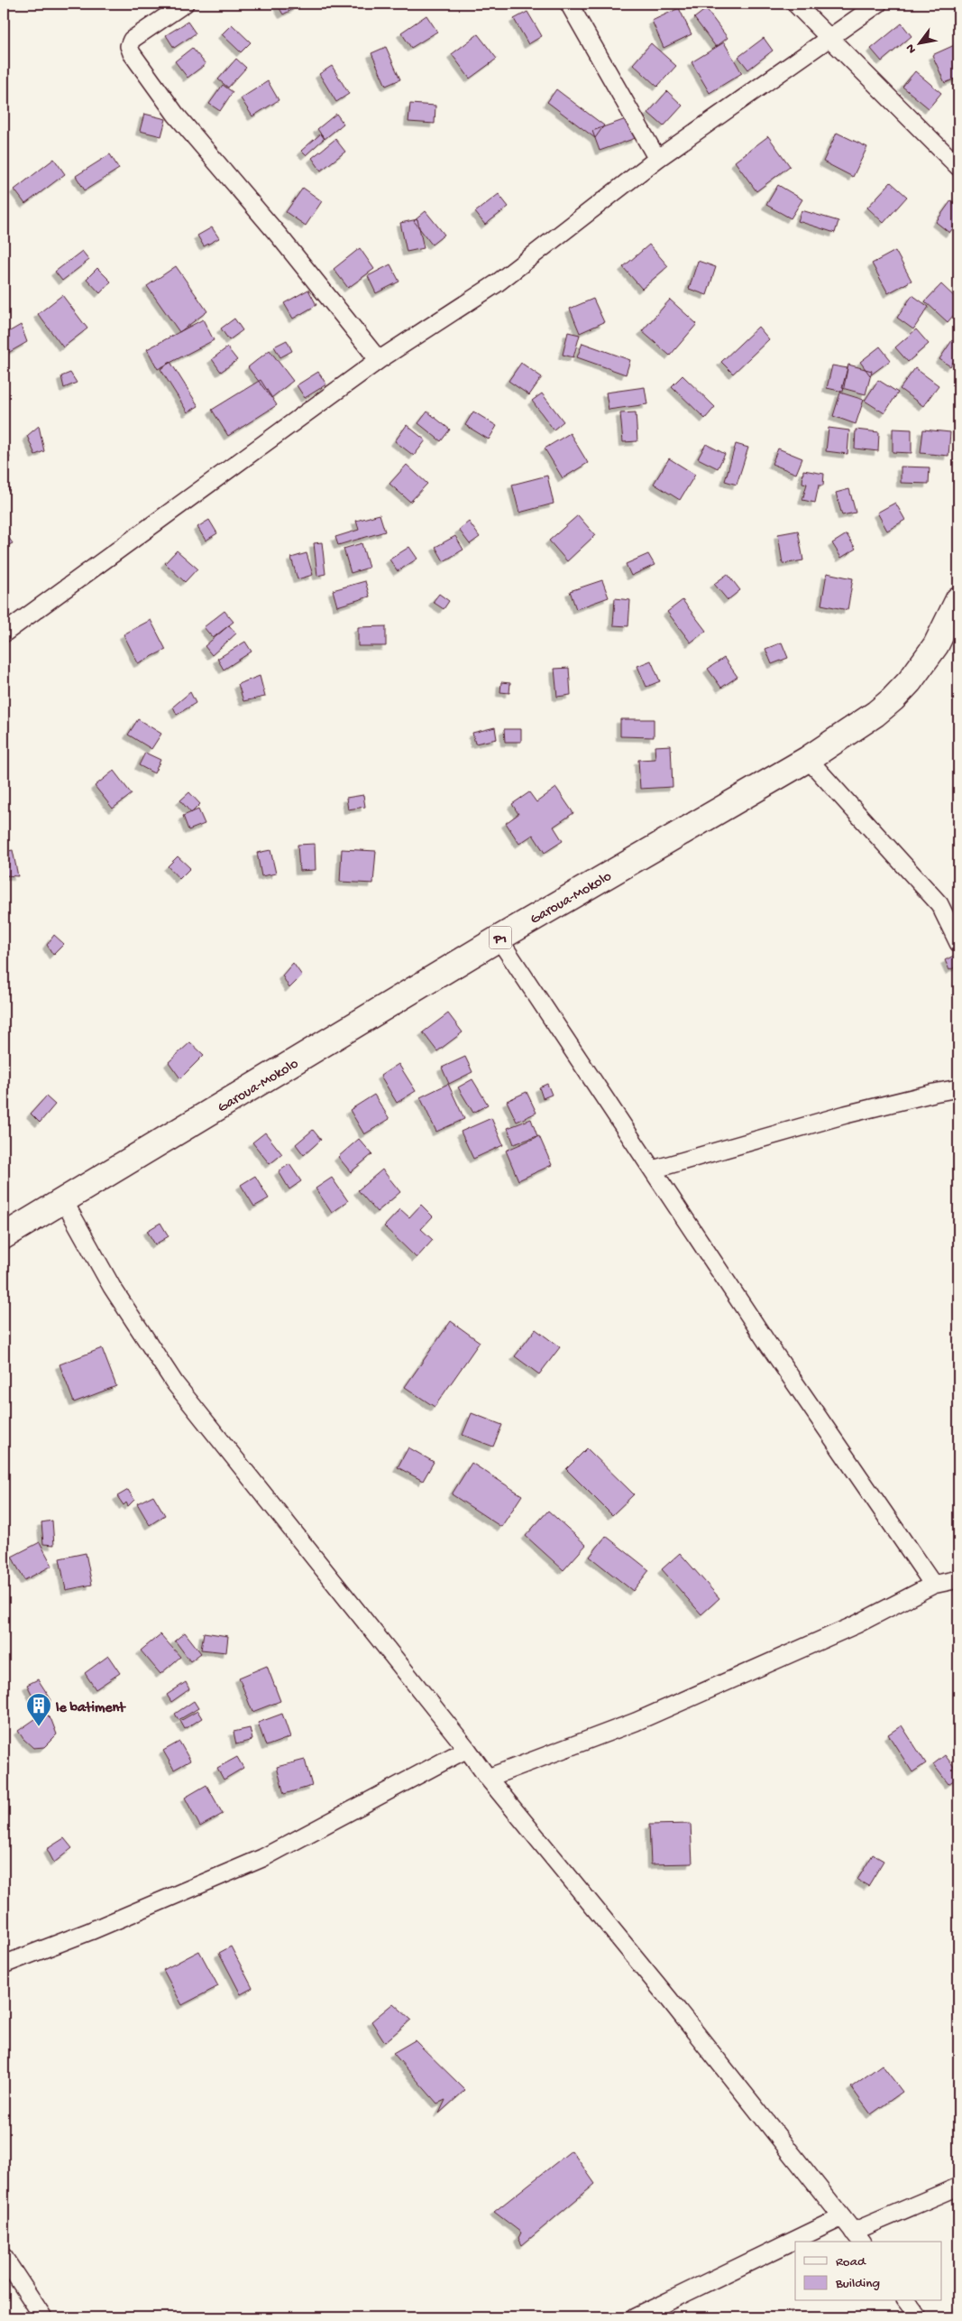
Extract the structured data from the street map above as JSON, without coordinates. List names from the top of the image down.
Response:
{
  "streets": {
    "main road": ["Garoua-Mokolo", "P1"]
  },
  "places": {
    "building": ["le batiment"]
  },
  "legend": ["Road", "Building"],
  "north": "bottom left"
}
